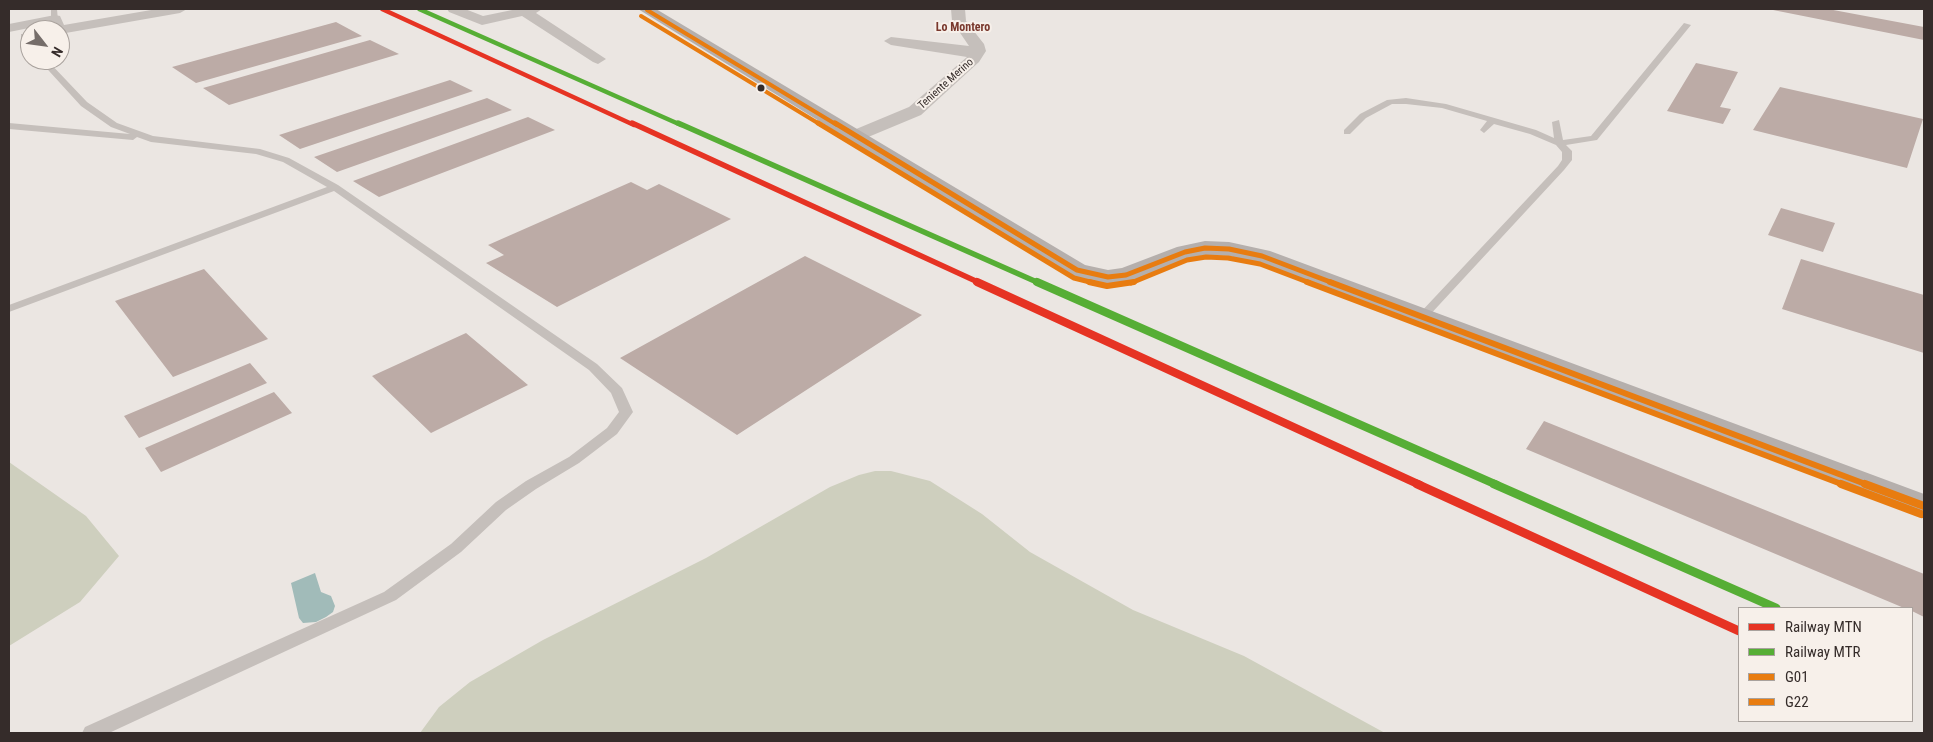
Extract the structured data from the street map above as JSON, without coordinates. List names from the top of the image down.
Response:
{
  "streets": {
    "street": ["Teniente Merino"]
  },
  "districts": ["Lo Montero"],
  "lines": [
    "rail line MTN",
    "rail line MTR",
    "transit line G01",
    "transit line G22"
  ],
  "legend": [
    "Railway MTN",
    "Railway MTR",
    "G01",
    "G22"
  ],
  "north": "bottom right"
}
